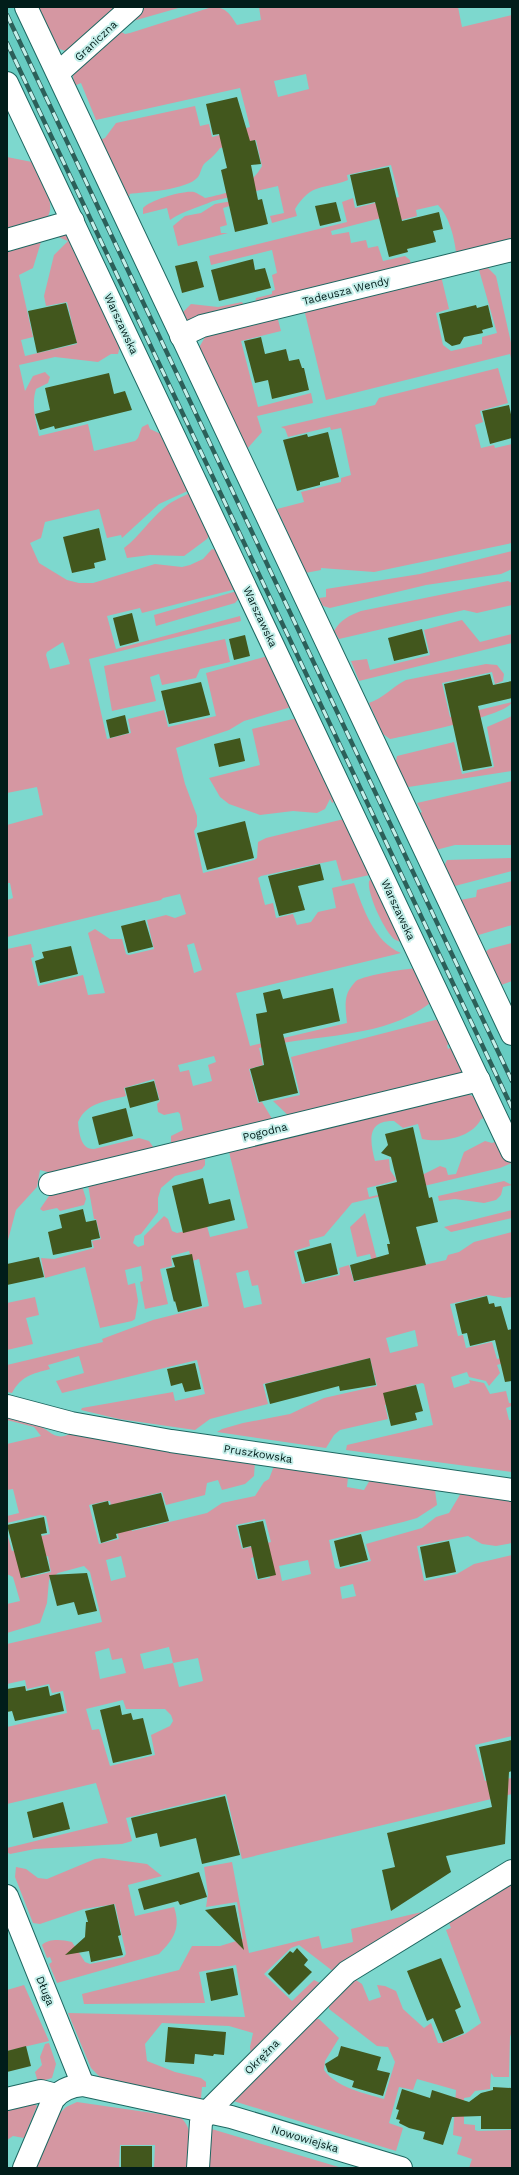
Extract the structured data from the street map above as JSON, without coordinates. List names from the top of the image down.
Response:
{
  "streets": {
    "street": [
      "Graniczna",
      "Tadeusza Wendy",
      "Warszawska",
      "Pogodna",
      "Pruszkowska",
      "Długa",
      "Okrężna",
      "Nowowiejska"
    ]
  },
  "crossings": [
    ["Warszawska", "Pogodna"],
    ["Okrężna", "Nowowiejska"]
  ]
}
